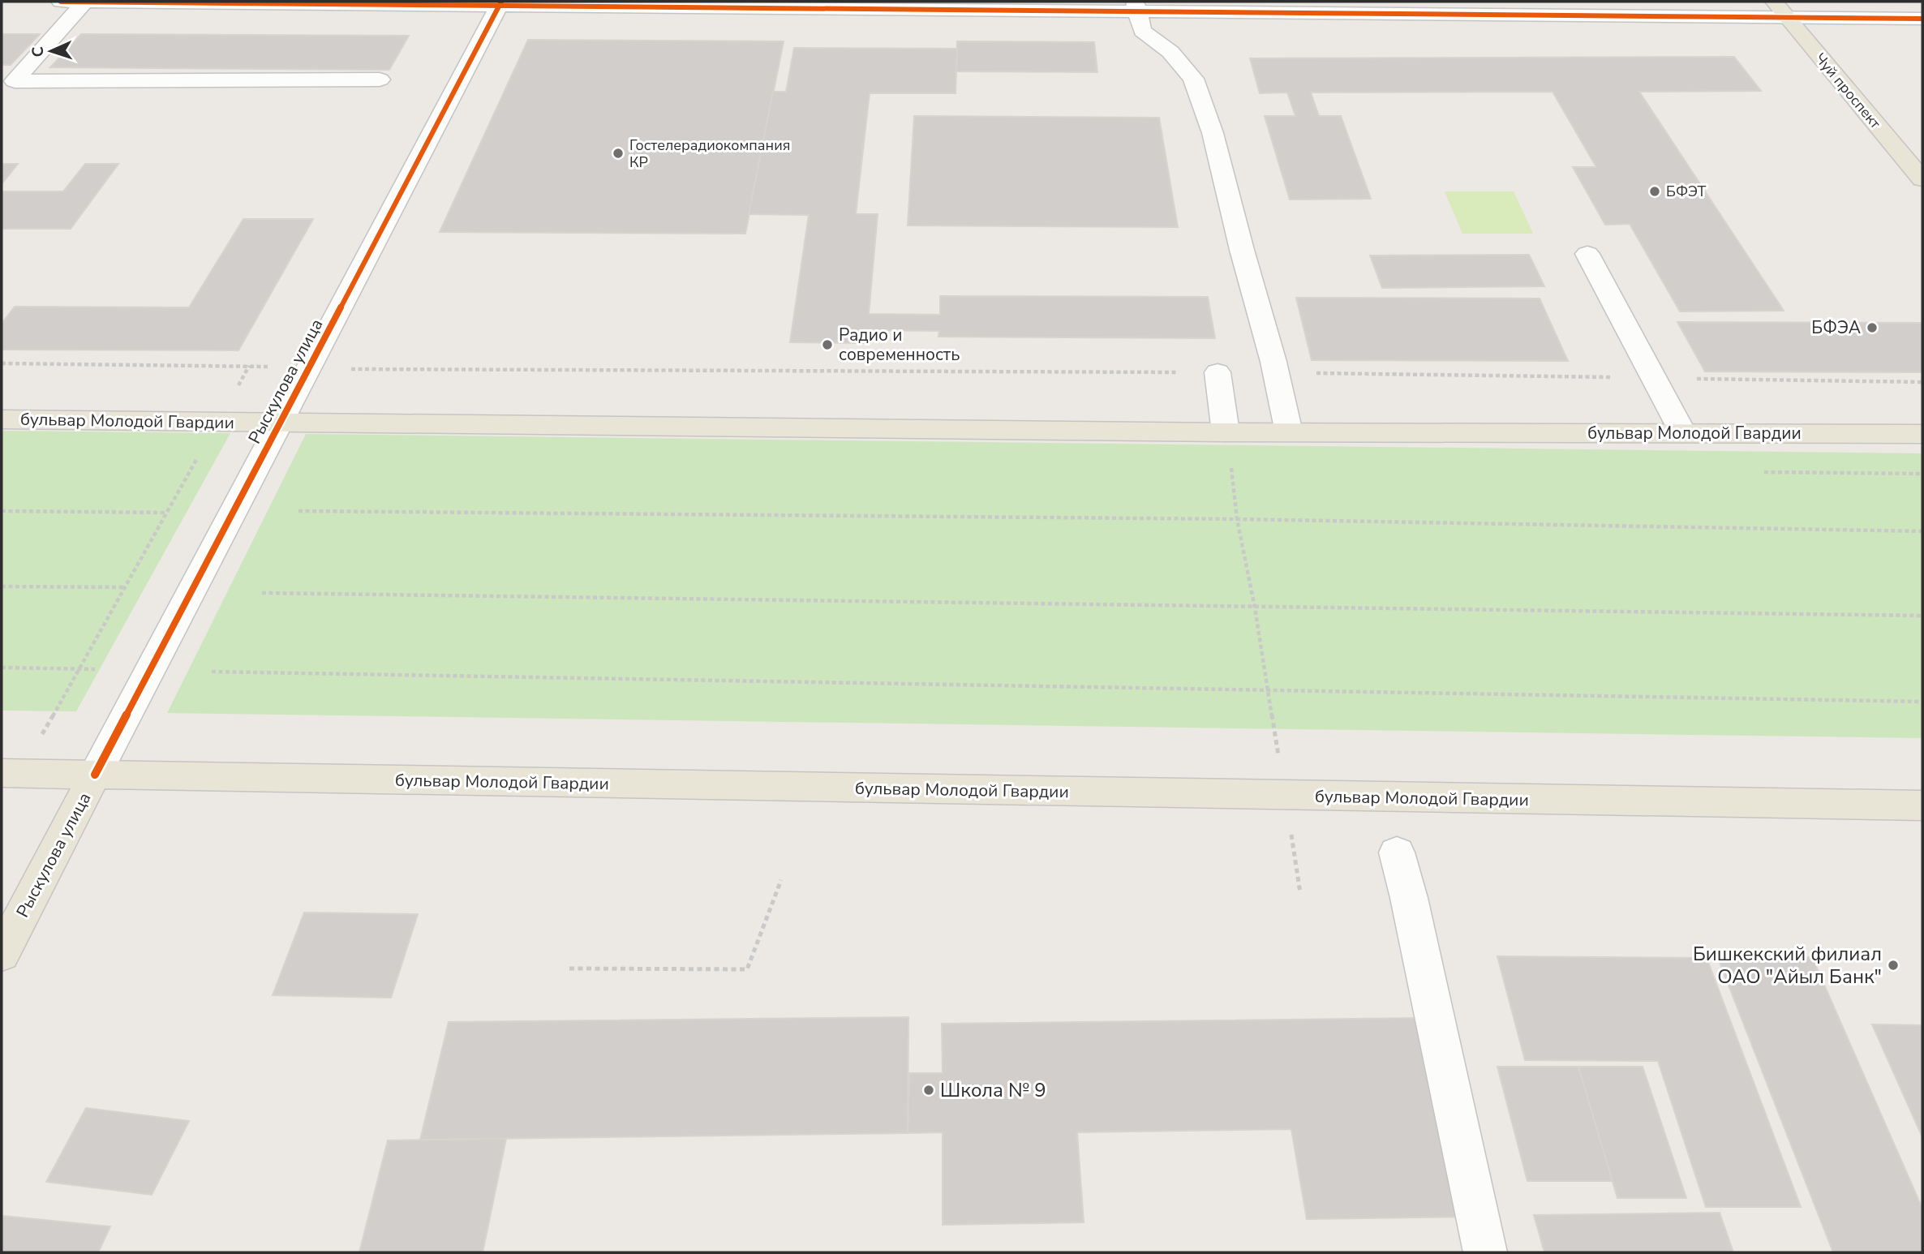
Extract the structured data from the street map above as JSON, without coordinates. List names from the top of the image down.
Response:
{
  "streets": {
    "main road": ["Чуй проспект", "Рыскулова улица", "бульвар Молодой Гвардии"]
  },
  "crossings": [
    ["Рыскулова улица", "бульвар Молодой Гвардии"]
  ],
  "places": [
    "Гостелерадиокомпания КР",
    "БФЭТ",
    "БФЭА",
    "Радио и современность",
    "Бишкекский филиал ОАО \"Айыл Банк\"",
    "Школа № 9"
  ],
  "north": "left"
}
